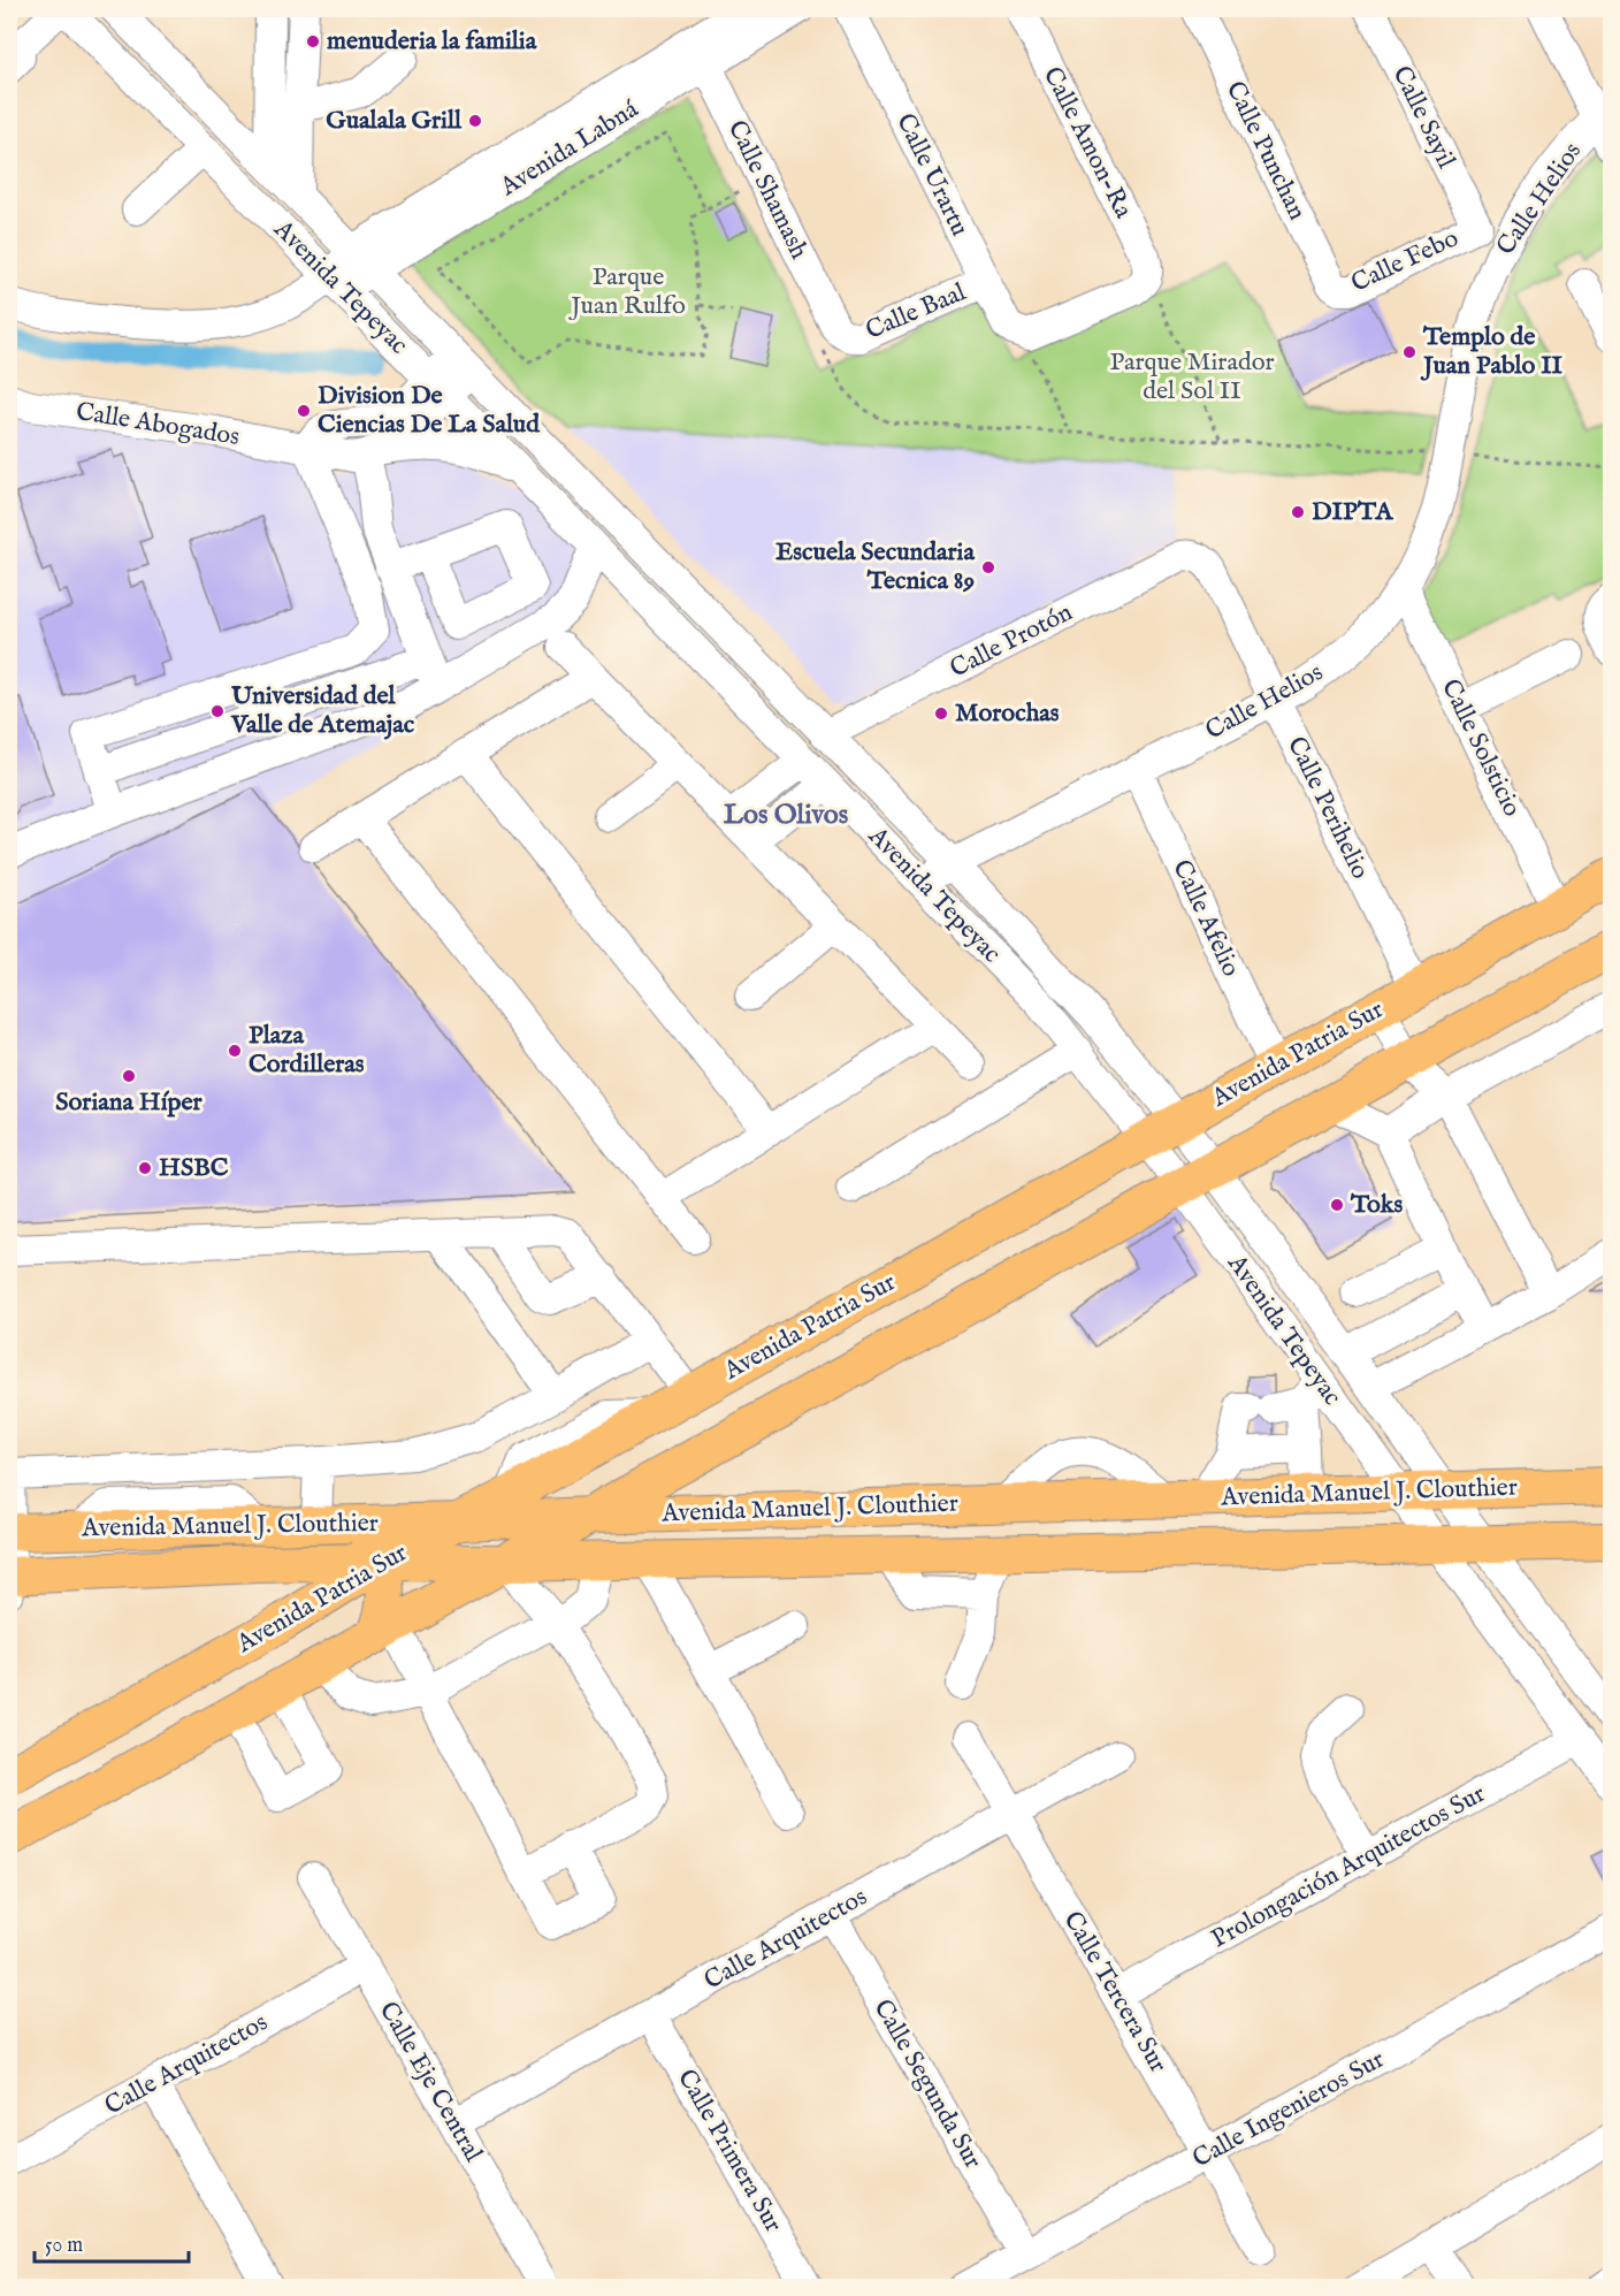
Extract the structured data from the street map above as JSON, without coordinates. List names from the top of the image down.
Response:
{
  "streets": {
    "main road": ["Avenida Patria Sur", "Avenida Manuel J. Clouthier"],
    "street": [
      "Calle Sayil",
      "Calle Amon-Ra",
      "Avenida Labná",
      "Calle Punchan",
      "Calle Urartu",
      "Calle Shamash",
      "Calle Helios",
      "Calle Febo",
      "Avenida Tepeyac",
      "Calle Baal",
      "Calle Abogados",
      "Calle Protón",
      "Calle Solsticio",
      "Calle Perihelio",
      "Calle Afelio",
      "Prolongación Arquitectos Sur",
      "Calle Arquitectos",
      "Calle Tercera Sur",
      "Calle Eje Central",
      "Calle Segunda Sur",
      "Calle Ingenieros Sur",
      "Calle Primera Sur"
    ]
  },
  "crossings": [
    ["Calle Sayil", "Calle Febo"],
    ["Avenida Labná", "Calle Shamash"],
    ["Avenida Labná", "Avenida Tepeyac"],
    ["Calle Punchan", "Calle Febo"],
    ["Calle Urartu", "Calle Baal"],
    ["Calle Shamash", "Calle Baal"],
    ["Calle Helios", "Calle Febo"],
    ["Calle Helios", "Avenida Tepeyac"],
    ["Calle Helios", "Calle Solsticio"],
    ["Calle Helios", "Calle Perihelio"],
    ["Calle Helios", "Calle Afelio"],
    ["Avenida Tepeyac", "Calle Abogados"],
    ["Avenida Tepeyac", "Calle Protón"],
    ["Avenida Tepeyac", "Avenida Patria Sur"],
    ["Avenida Tepeyac", "Avenida Manuel J. Clouthier"],
    ["Avenida Tepeyac", "Prolongación Arquitectos Sur"],
    ["Calle Protón", "Calle Perihelio"],
    ["Calle Solsticio", "Avenida Patria Sur"],
    ["Calle Perihelio", "Avenida Patria Sur"],
    ["Calle Afelio", "Avenida Patria Sur"],
    ["Avenida Patria Sur", "Avenida Manuel J. Clouthier"],
    ["Prolongación Arquitectos Sur", "Calle Tercera Sur"],
    ["Calle Arquitectos", "Calle Tercera Sur"],
    ["Calle Arquitectos", "Calle Eje Central"],
    ["Calle Arquitectos", "Calle Segunda Sur"],
    ["Calle Arquitectos", "Calle Primera Sur"],
    ["Calle Tercera Sur", "Calle Ingenieros Sur"],
    ["Calle Segunda Sur", "Calle Ingenieros Sur"]
  ],
  "districts": ["Los Olivos"],
  "parks": ["Parque Juan Rulfo", "Parque Mirador del Sol II"],
  "places": [
    "menuderia la familia",
    "Gualala Grill",
    "Templo de Juan Pablo II",
    "Division De Ciencias De La Salud",
    "DIPTA",
    "Escuela Secundaria Tecnica 89",
    "Universidad del Valle de Atemajac",
    "Morochas",
    "Plaza Cordilleras",
    "Soriana Híper",
    "HSBC",
    "Toks"
  ],
  "scale_bar": "50 m"
}
